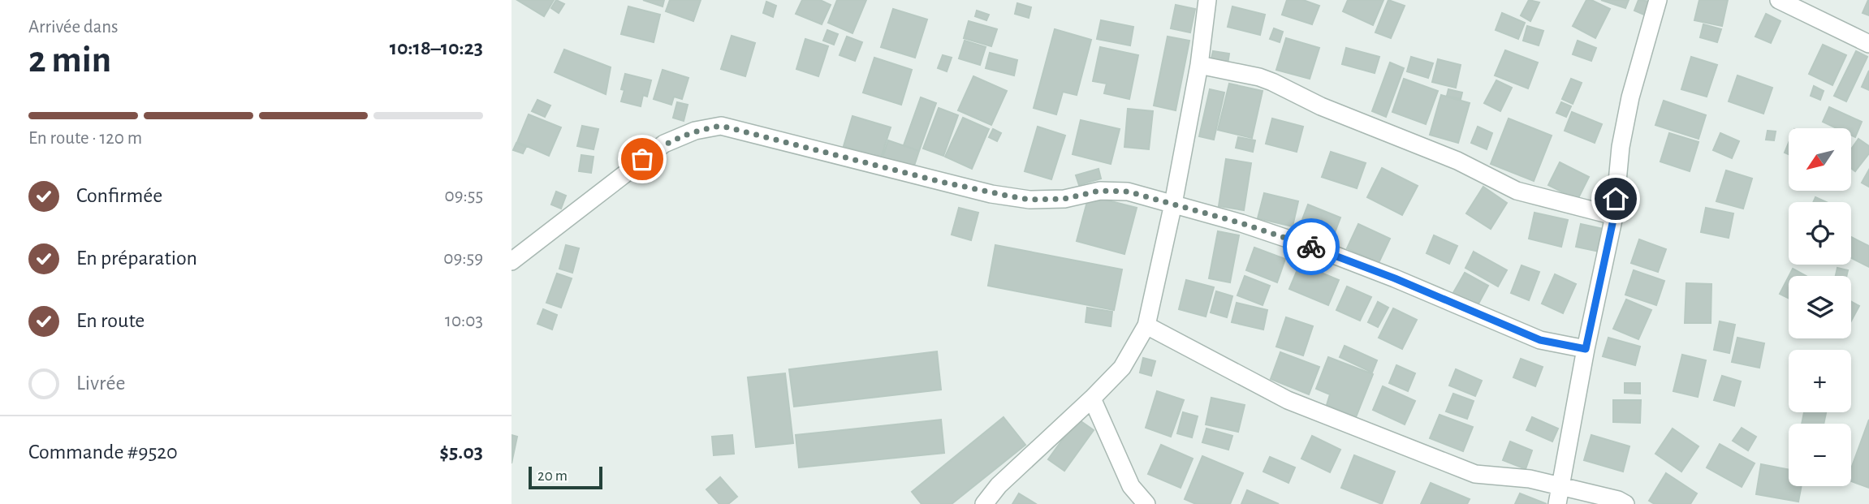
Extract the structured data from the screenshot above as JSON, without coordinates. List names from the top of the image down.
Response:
{
  "scale_bar": "20 m",
  "north": "bottom left",
  "page": {
    "heading": ["2 min", "Arrivée dans", "10:18–10:23"],
    "panel": ["Commande #9520", "$5.03"],
    "bar": "En route · 120 m",
    "map_buttons": ["+", "−"],
    "list": [
      ["Confirmée", "09:55"],
      ["En préparation", "09:59"],
      ["En route", "10:03"],
      "Livrée"
    ],
    "scale": "20 m"
  }
}
